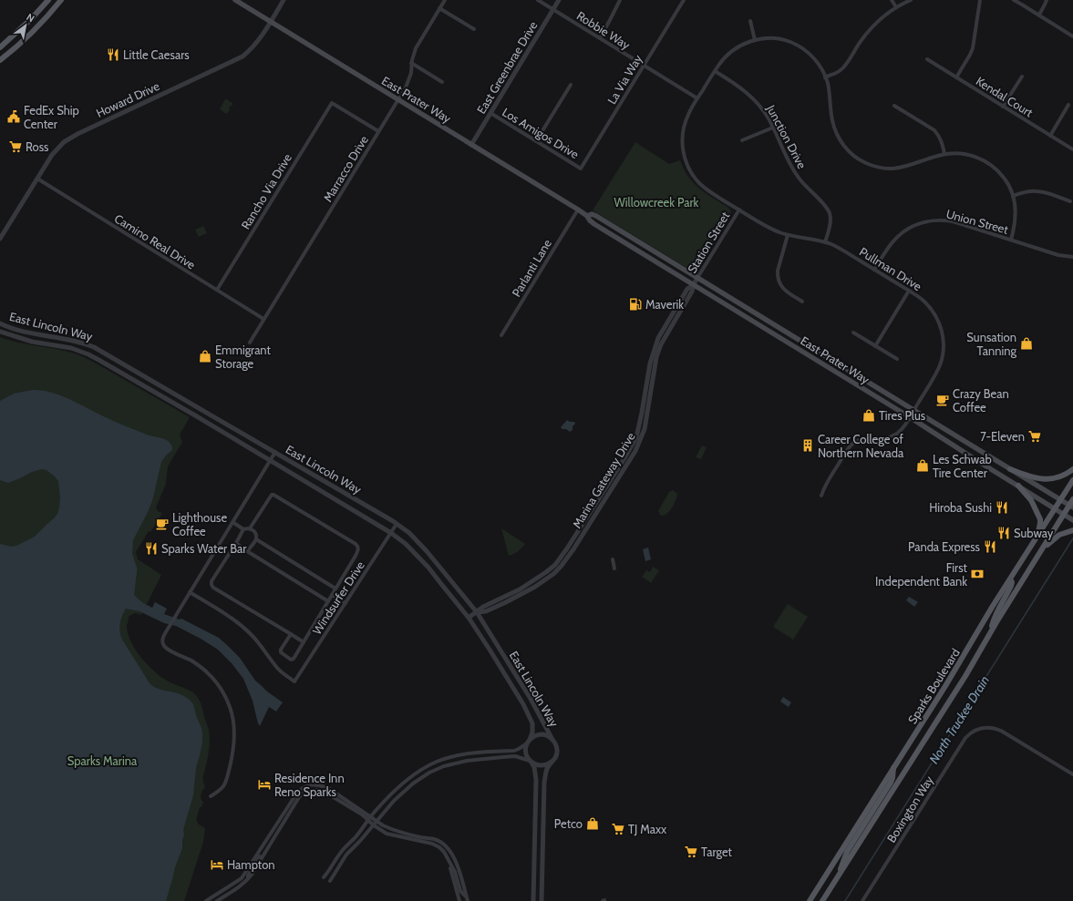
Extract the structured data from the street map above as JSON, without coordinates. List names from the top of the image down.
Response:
{
  "streets": {
    "main road": ["East Prater Way", "Sparks Boulevard"],
    "street": [
      "Robbie Way",
      "East Greenbrae Drive",
      "La Via Way",
      "Kendal Court",
      "Howard Drive",
      "Los Amigos Drive",
      "Junction Drive",
      "Marracco Drive",
      "Rancho Via Drive",
      "Union Street",
      "Camino Real Drive",
      "Station Street",
      "Parlanti Lane",
      "Pullman Drive",
      "East Lincoln Way",
      "Marina Gateway Drive",
      "Windsurfer Drive",
      "Boxington Way"
    ]
  },
  "crossings": [
    ["Robbie Way", "East Greenbrae Drive"],
    ["Robbie Way", "La Via Way"],
    ["Robbie Way", "Pullman Drive"],
    ["East Greenbrae Drive", "East Prater Way"],
    ["East Greenbrae Drive", "Los Amigos Drive"],
    ["La Via Way", "Los Amigos Drive"],
    ["Howard Drive", "East Prater Way"],
    ["Howard Drive", "Camino Real Drive"],
    ["East Prater Way", "Marracco Drive"],
    ["East Prater Way", "Station Street"],
    ["East Prater Way", "Parlanti Lane"],
    ["East Prater Way", "Pullman Drive"],
    ["East Prater Way", "Marina Gateway Drive"],
    ["East Prater Way", "Sparks Boulevard"],
    ["Junction Drive", "Pullman Drive"],
    ["Marracco Drive", "Rancho Via Drive"],
    ["Marracco Drive", "Camino Real Drive"],
    ["Rancho Via Drive", "Camino Real Drive"],
    ["Union Street", "Pullman Drive"],
    ["Station Street", "Pullman Drive"],
    ["Station Street", "Marina Gateway Drive"],
    ["East Lincoln Way", "Marina Gateway Drive"],
    ["East Lincoln Way", "Windsurfer Drive"]
  ],
  "water": ["North Truckee Drain"],
  "parks": ["Willowcreek Park", "Sparks Marina"],
  "places": {
    "restaurant": [
      "Little Caesars",
      "Hiroba Sushi",
      "Subway",
      "Panda Express",
      "Sparks Water Bar"
    ],
    "public building": ["FedEx Ship Center"],
    "supermarket": [
      "Ross",
      "7-Eleven",
      "TJ Maxx",
      "Target"
    ],
    "fuel station": ["Maverik"],
    "shop": [
      "Sunsation Tanning",
      "Emmigrant Storage",
      "Tires Plus",
      "Les Schwab Tire Center",
      "Petco"
    ],
    "cafe": ["Crazy Bean Coffee", "Lighthouse Coffee"],
    "building": ["Career College of Northern Nevada"],
    "bank": ["First Independent Bank"],
    "hotel": ["Residence Inn Reno Sparks", "Hampton"]
  },
  "north": "top right"
}
